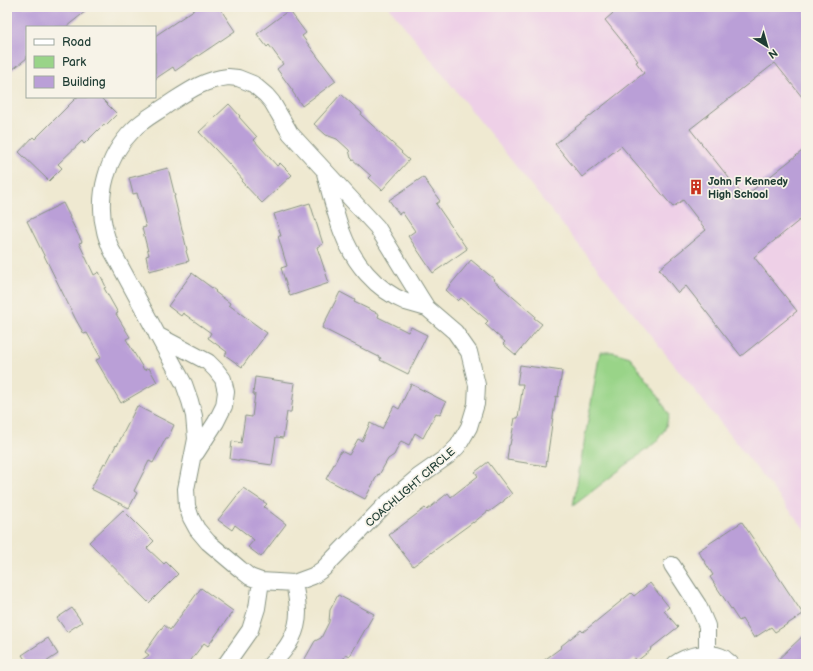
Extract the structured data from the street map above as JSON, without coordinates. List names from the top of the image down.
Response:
{
  "streets": {
    "street": ["COACHLIGHT CIRCLE"]
  },
  "places": {
    "building": ["John F Kennedy High School"]
  },
  "legend": ["Road", "Park", "Building"],
  "north": "bottom right"
}
